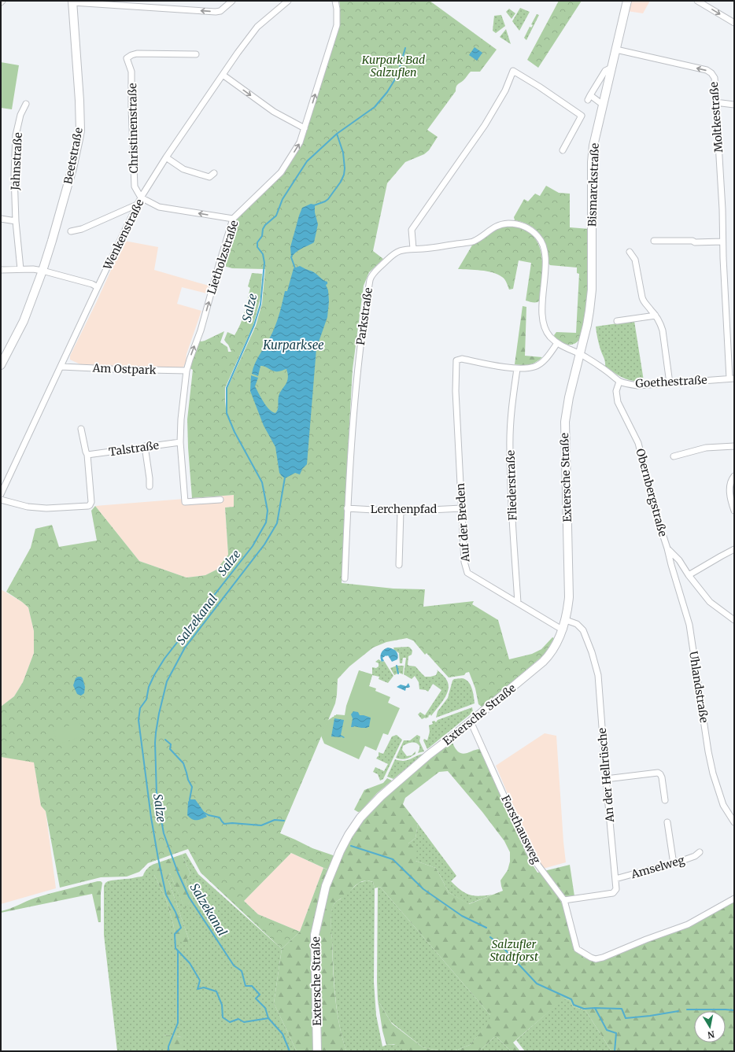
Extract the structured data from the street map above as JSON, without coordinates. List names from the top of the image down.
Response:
{
  "streets": {
    "main road": ["Beetstraße", "Bismarckstraße", "Extersche Straße"],
    "street": [
      "Moltkestraße",
      "Christinenstraße",
      "Jahnstraße",
      "Wenkenstraße",
      "Lietholzstraße",
      "Parkstraße",
      "Am Ostpark",
      "Goethestraße",
      "Talstraße",
      "Fliederstraße",
      "Obernbergstraße",
      "Lerchenpfad",
      "Auf der Breden",
      "Uhlandstraße",
      "An der Hellrüsche",
      "Forsthausweg",
      "Amselweg"
    ]
  },
  "crossings": [
    ["Moltkestraße", "Bismarckstraße"],
    ["Moltkestraße", "Goethestraße"],
    ["Christinenstraße", "Wenkenstraße"],
    ["Bismarckstraße", "Goethestraße"],
    ["Bismarckstraße", "Extersche Straße"],
    ["Wenkenstraße", "Am Ostpark"],
    ["Lietholzstraße", "Am Ostpark"],
    ["Lietholzstraße", "Talstraße"],
    ["Parkstraße", "Goethestraße"],
    ["Parkstraße", "Lerchenpfad"],
    ["Goethestraße", "Extersche Straße"],
    ["Goethestraße", "Obernbergstraße"],
    ["Extersche Straße", "Auf der Breden"],
    ["Extersche Straße", "An der Hellrüsche"],
    ["Extersche Straße", "Forsthausweg"],
    ["Fliederstraße", "Auf der Breden"],
    ["Obernbergstraße", "Uhlandstraße"],
    ["Lerchenpfad", "Auf der Breden"],
    ["An der Hellrüsche", "Forsthausweg"],
    ["An der Hellrüsche", "Amselweg"]
  ],
  "one_way": ["Lietholzstraße"],
  "water": ["Salze", "Kurparksee", "Salzekanal"],
  "parks": ["Kurpark Bad Salzuflen", "Salzufler Stadtforst"],
  "north": "bottom"
}
